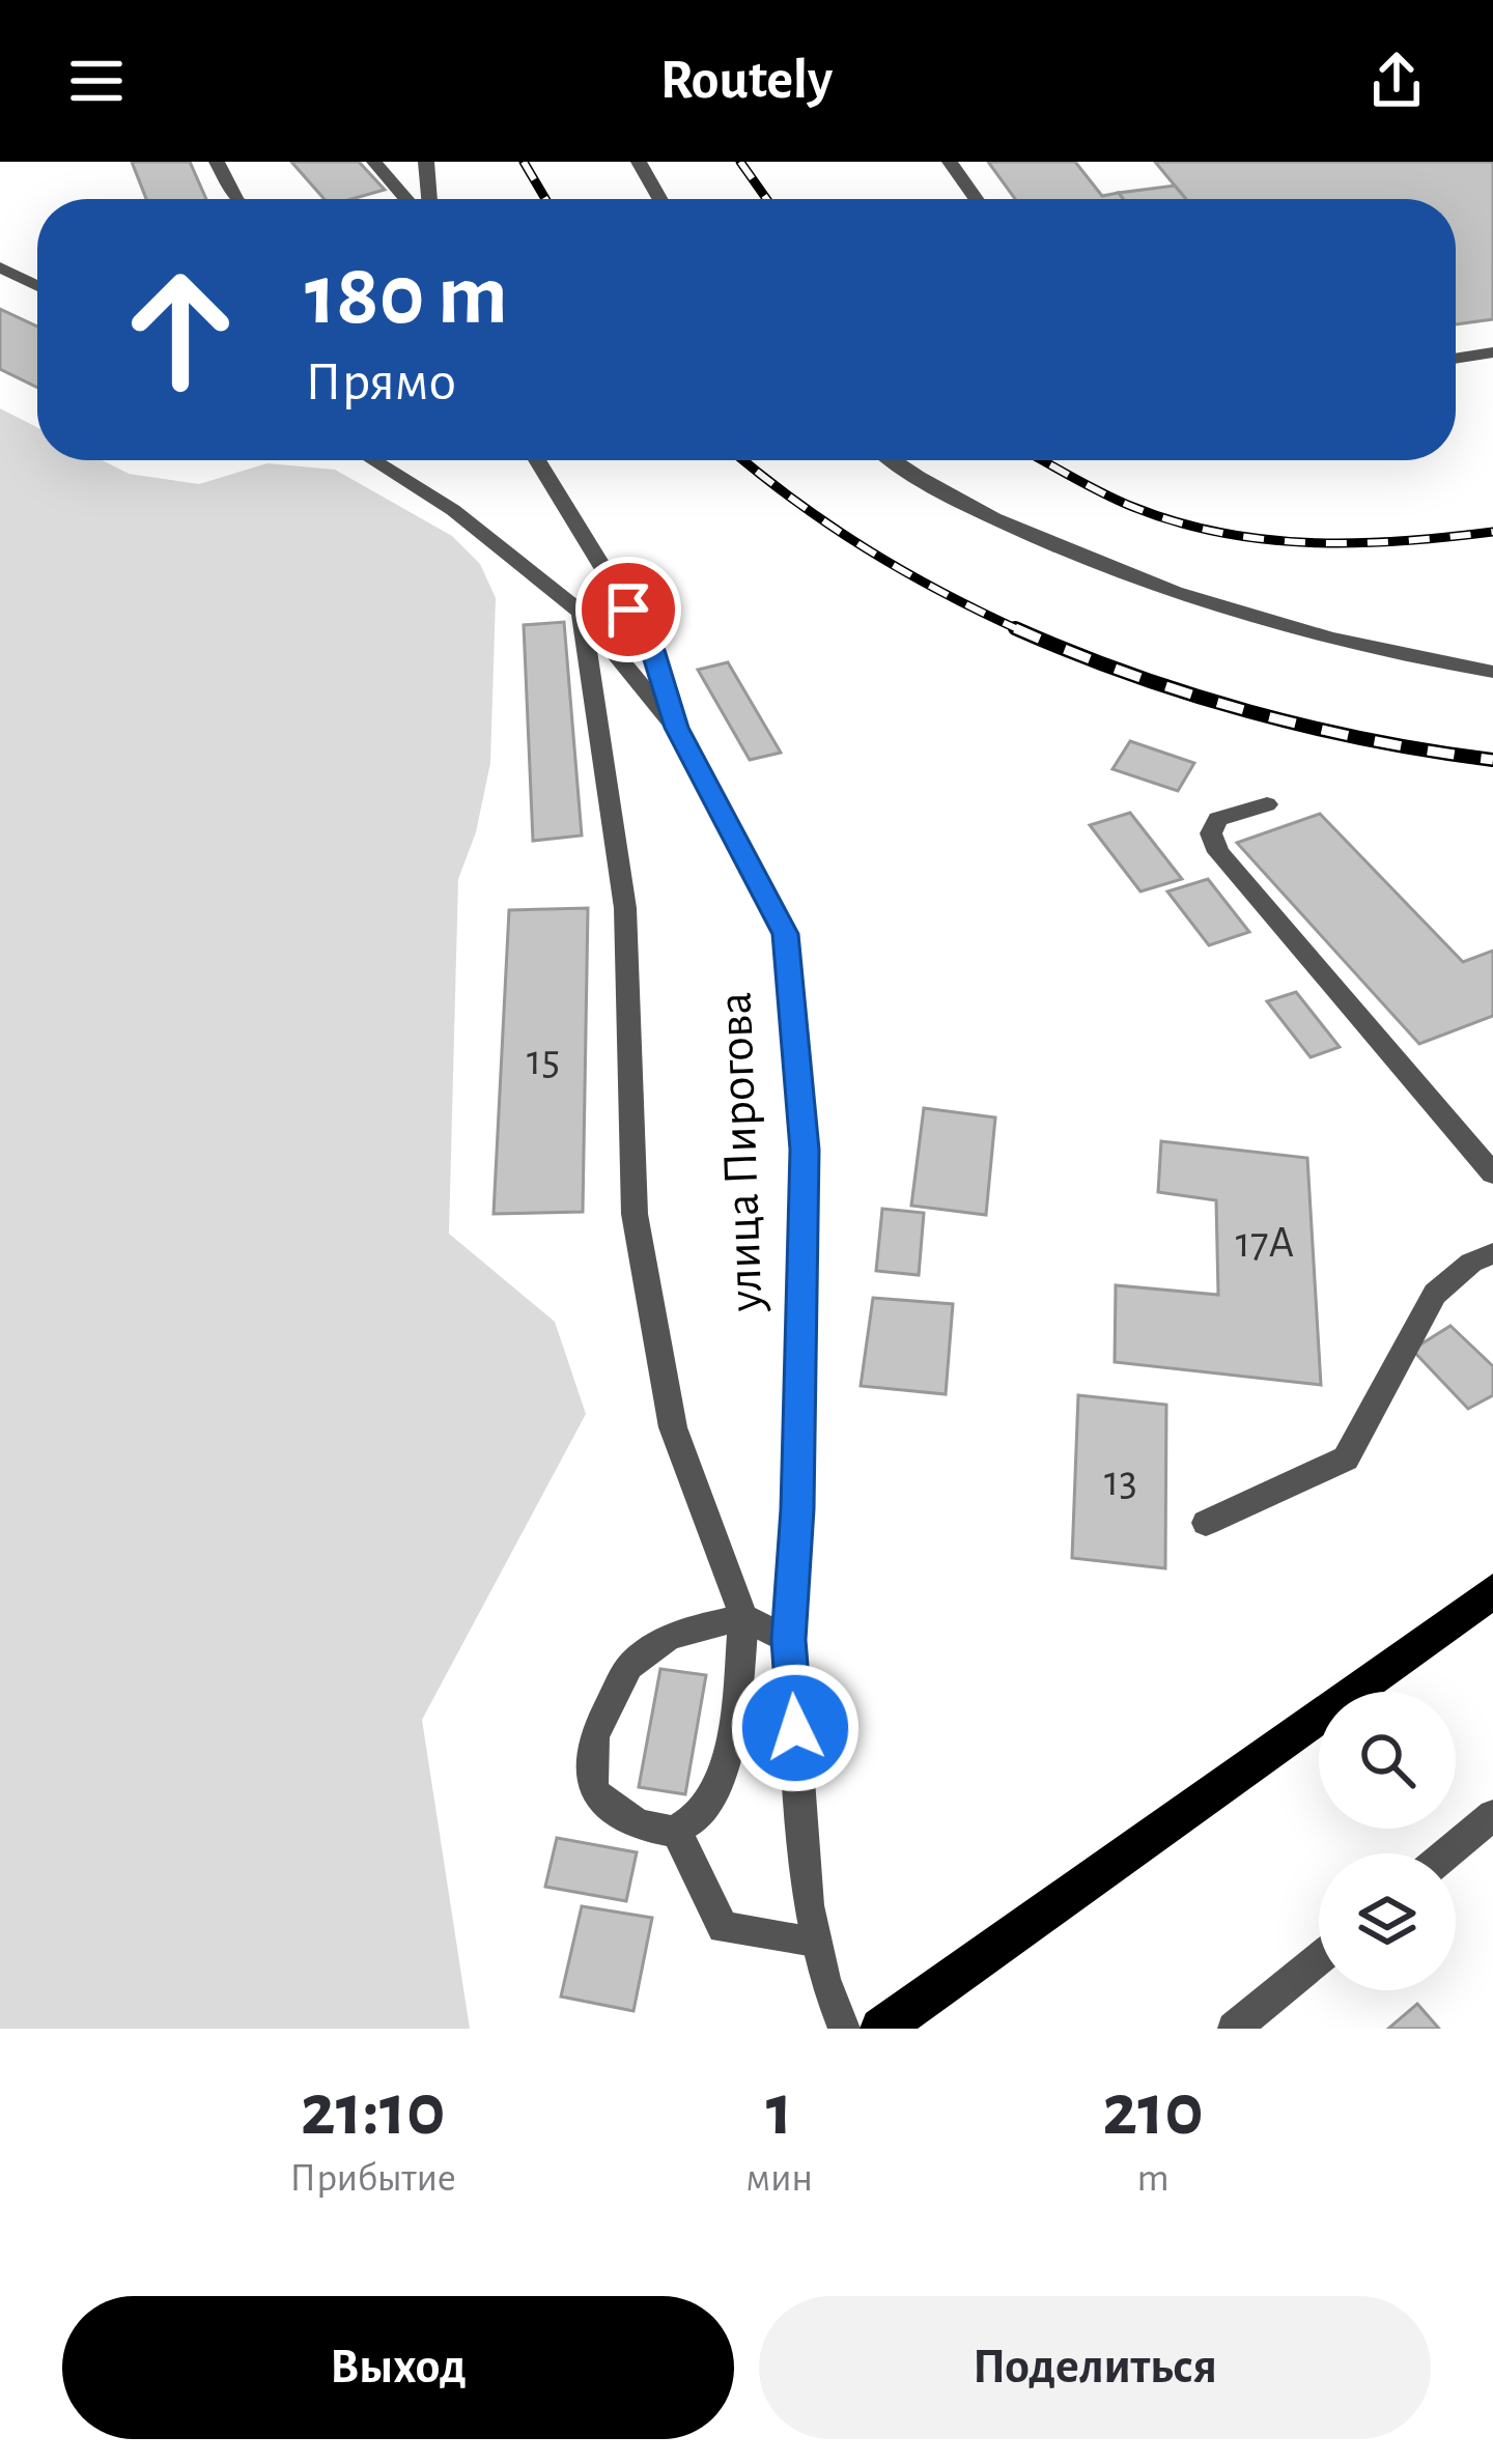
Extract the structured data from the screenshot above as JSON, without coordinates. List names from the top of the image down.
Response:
{
  "streets": {
    "street": ["улица Пирогова"]
  },
  "house_numbers": ["15", "17А", "13"],
  "page": {
    "header": "Routely",
    "turn": ["180 m", "Прямо"],
    "eta": [
      "21:10",
      "Прибытие",
      "1",
      "мин",
      "210",
      "m"
    ],
    "buttons": ["Выход", "Поделиться"]
  }
}
